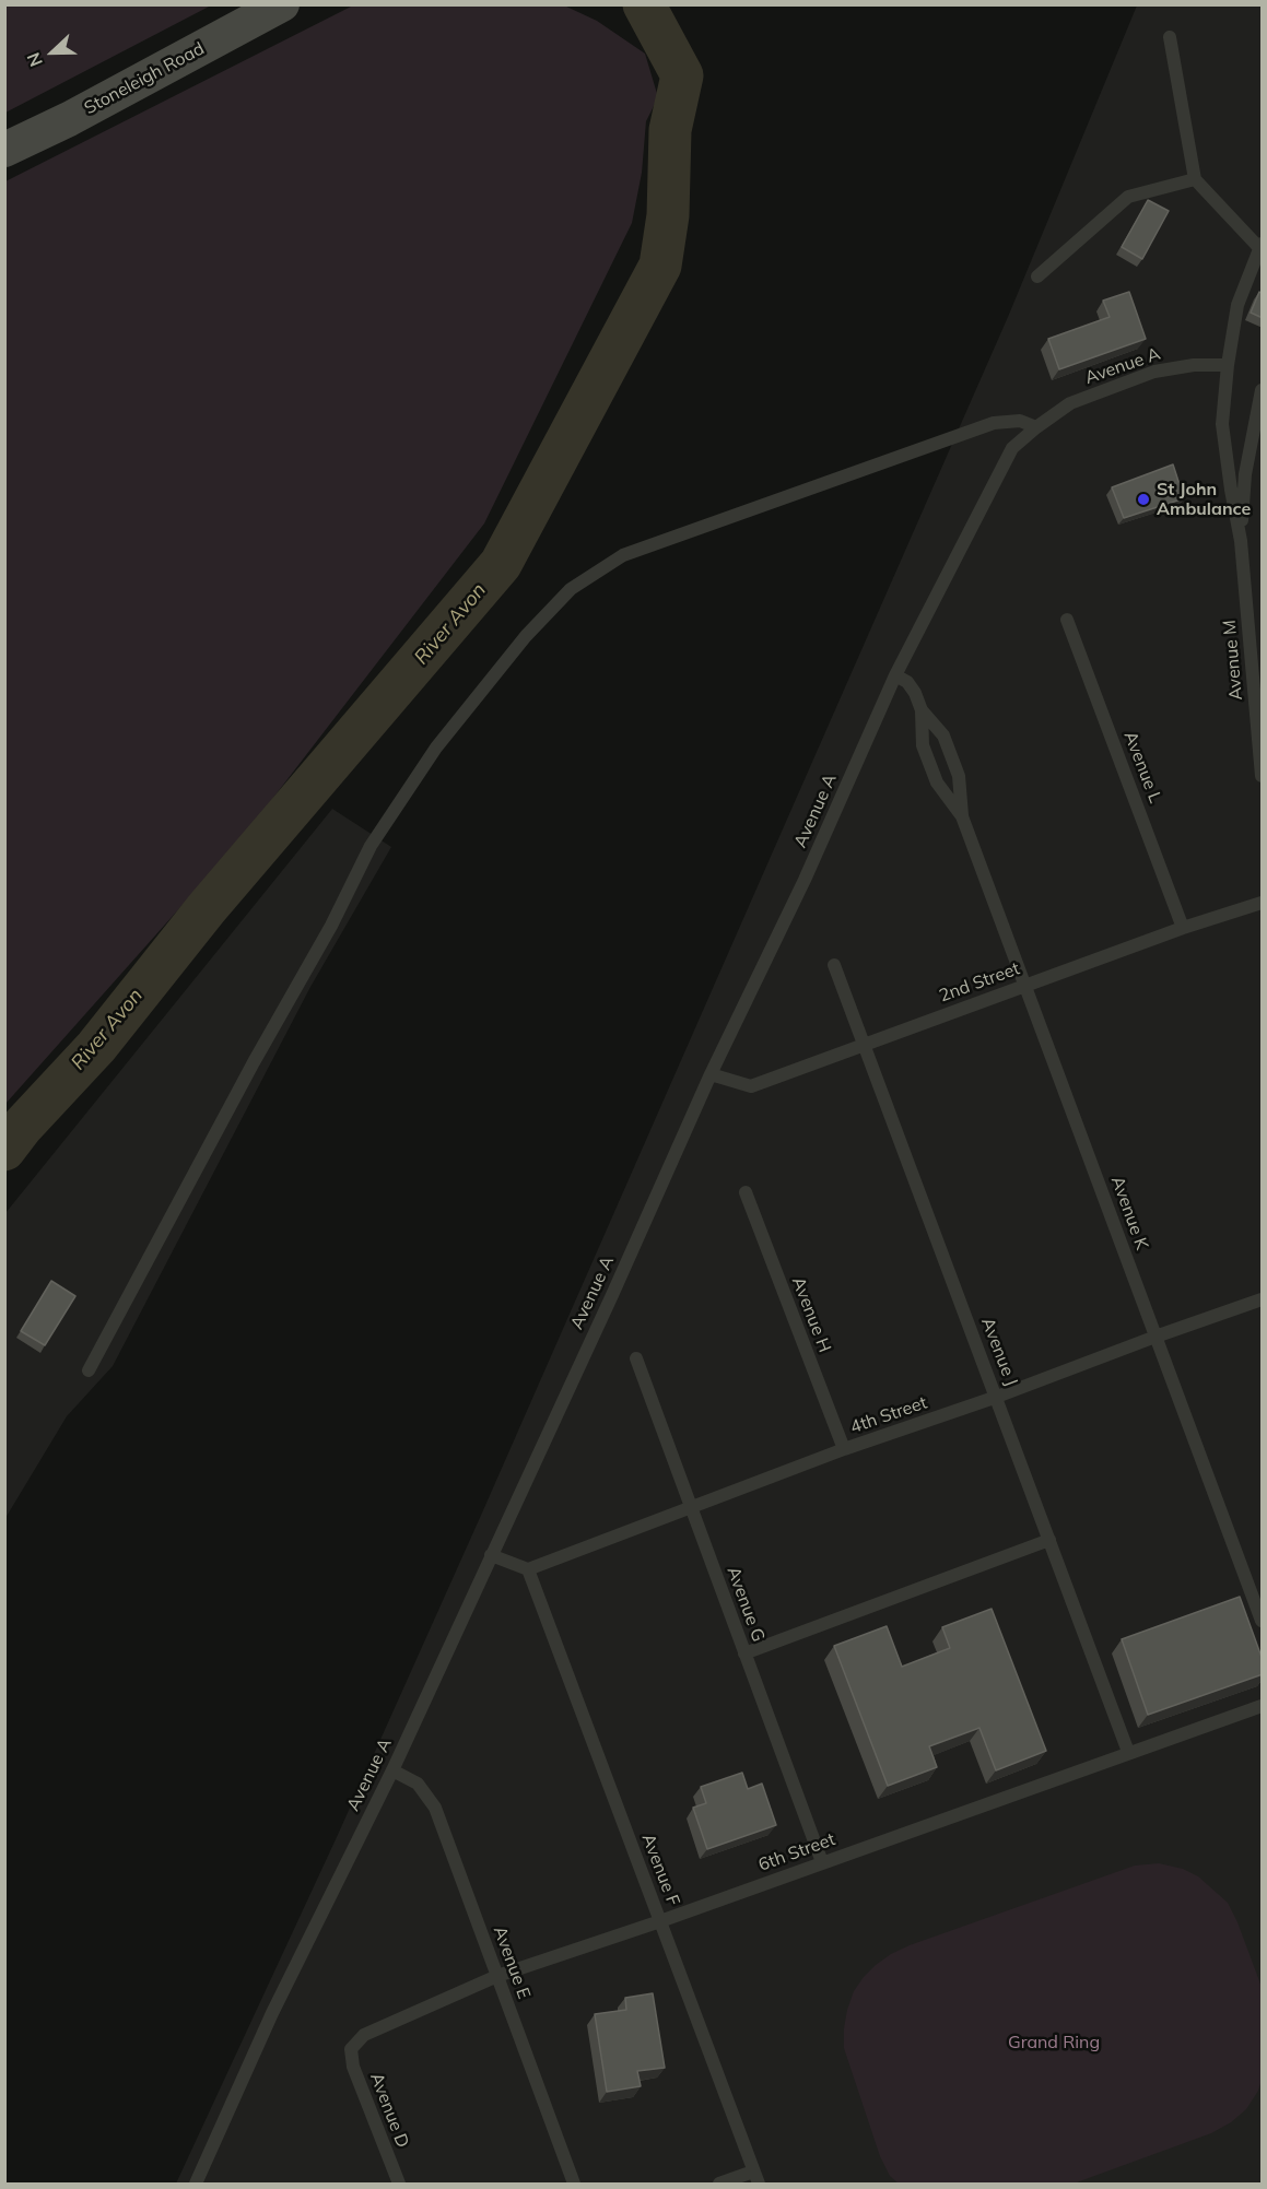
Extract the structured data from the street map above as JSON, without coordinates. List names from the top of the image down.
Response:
{
  "streets": {
    "main road": ["Stoneleigh Road"],
    "lane": [
      "Avenue A",
      "Avenue M",
      "Avenue L",
      "2nd Street",
      "Avenue K",
      "Avenue H",
      "Avenue J",
      "4th Street",
      "Avenue G",
      "6th Street",
      "Avenue F",
      "Avenue E",
      "Avenue D"
    ]
  },
  "crossings": [
    ["Avenue A", "2nd Street"],
    ["Avenue A", "Avenue K"],
    ["Avenue A", "Avenue E"],
    ["Avenue L", "2nd Street"],
    ["2nd Street", "Avenue K"],
    ["2nd Street", "Avenue J"],
    ["Avenue K", "4th Street"],
    ["Avenue H", "4th Street"],
    ["Avenue J", "4th Street"],
    ["Avenue J", "6th Street"],
    ["4th Street", "Avenue G"],
    ["4th Street", "Avenue F"],
    ["Avenue G", "6th Street"],
    ["6th Street", "Avenue F"],
    ["6th Street", "Avenue E"],
    ["6th Street", "Avenue D"]
  ],
  "water": ["River Avon"],
  "parks": ["Grand Ring"],
  "places": ["St John Ambulance"],
  "north": "left"
}
